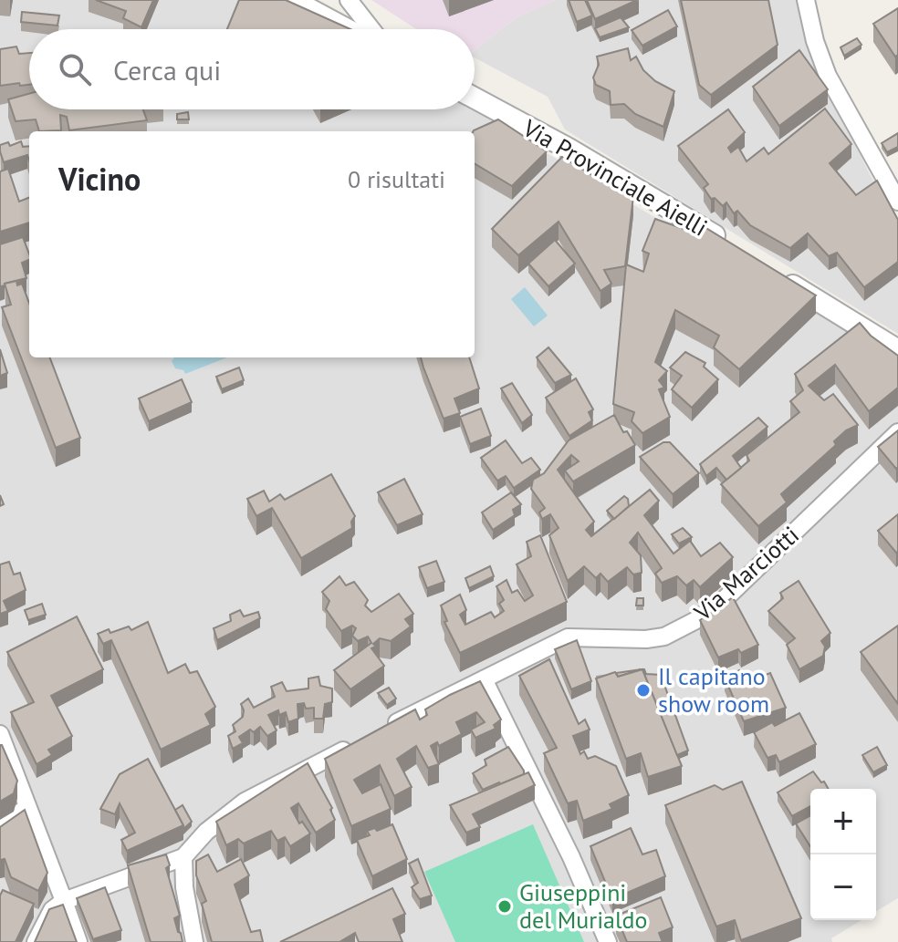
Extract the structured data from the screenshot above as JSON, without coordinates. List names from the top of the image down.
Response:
{
  "streets": {
    "street": ["Via Provinciale Aielli", "Via Marciotti"]
  },
  "places": ["Il capitano show room", "Giuseppini del Murialdo"],
  "page": {
    "search": "Cerca qui",
    "heading": ["Vicino", "0 risultati"],
    "map_buttons": ["+", "−"]
  }
}
